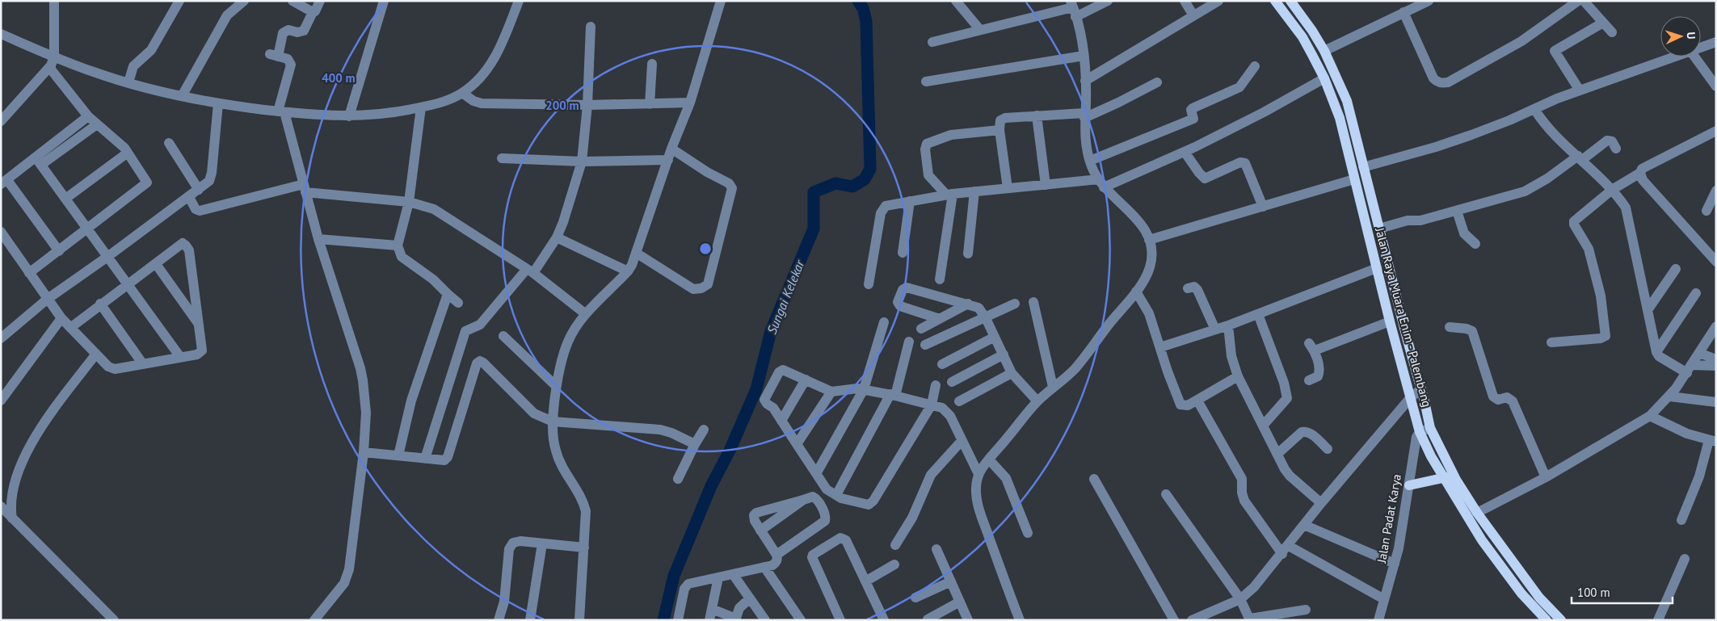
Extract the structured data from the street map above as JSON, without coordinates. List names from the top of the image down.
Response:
{
  "streets": {
    "main road": ["Jalan Raya Muara Enim - Palembang"],
    "street": ["Jalan Padat Karya"]
  },
  "crossings": [
    ["Jalan Raya Muara Enim - Palembang", "Jalan Padat Karya"]
  ],
  "water": ["Sungai Kelekar"],
  "scale_bar": "100 m",
  "north": "right",
  "rings": ["400 m", "200 m"]
}
